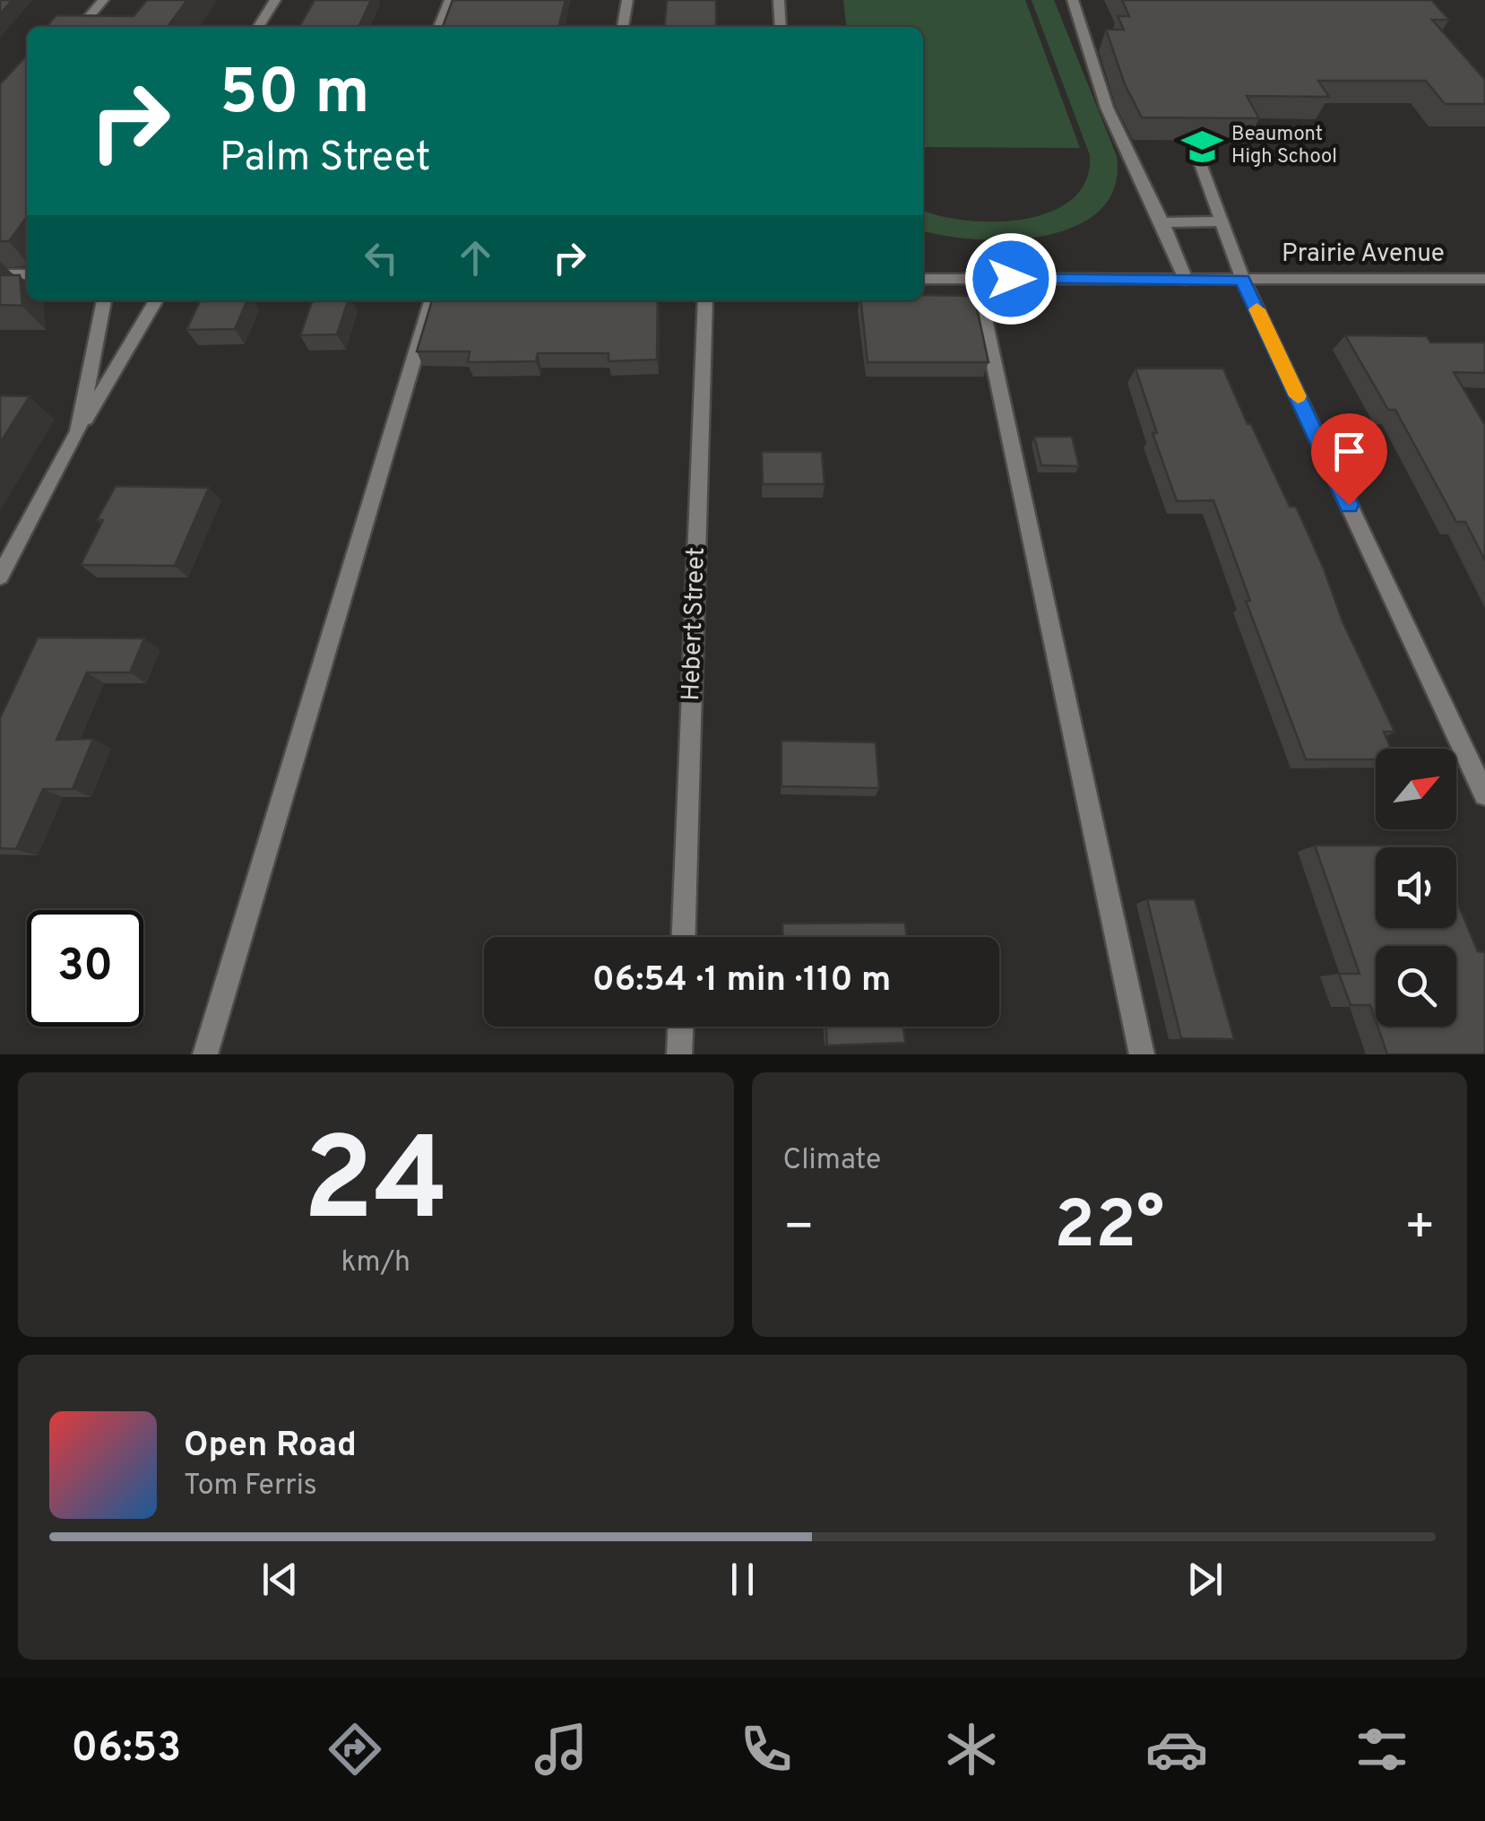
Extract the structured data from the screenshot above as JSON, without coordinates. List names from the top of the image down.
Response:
{
  "streets": {
    "street": ["Prairie Avenue", "Hebert Street"]
  },
  "places": {
    "school or university": ["Beaumont High School"]
  },
  "north": "top right",
  "page": {
    "turn": ["50 m", "Palm Street"],
    "limit": "30",
    "trip": "06:54 · 1 min · 110 m",
    "tile": [
      ["24", "km/h"],
      "Climate"
    ],
    "heat": ["−", "22°", "+"],
    "song": ["Open Road", "Tom Ferris"],
    "tabs": "06:53"
  }
}
